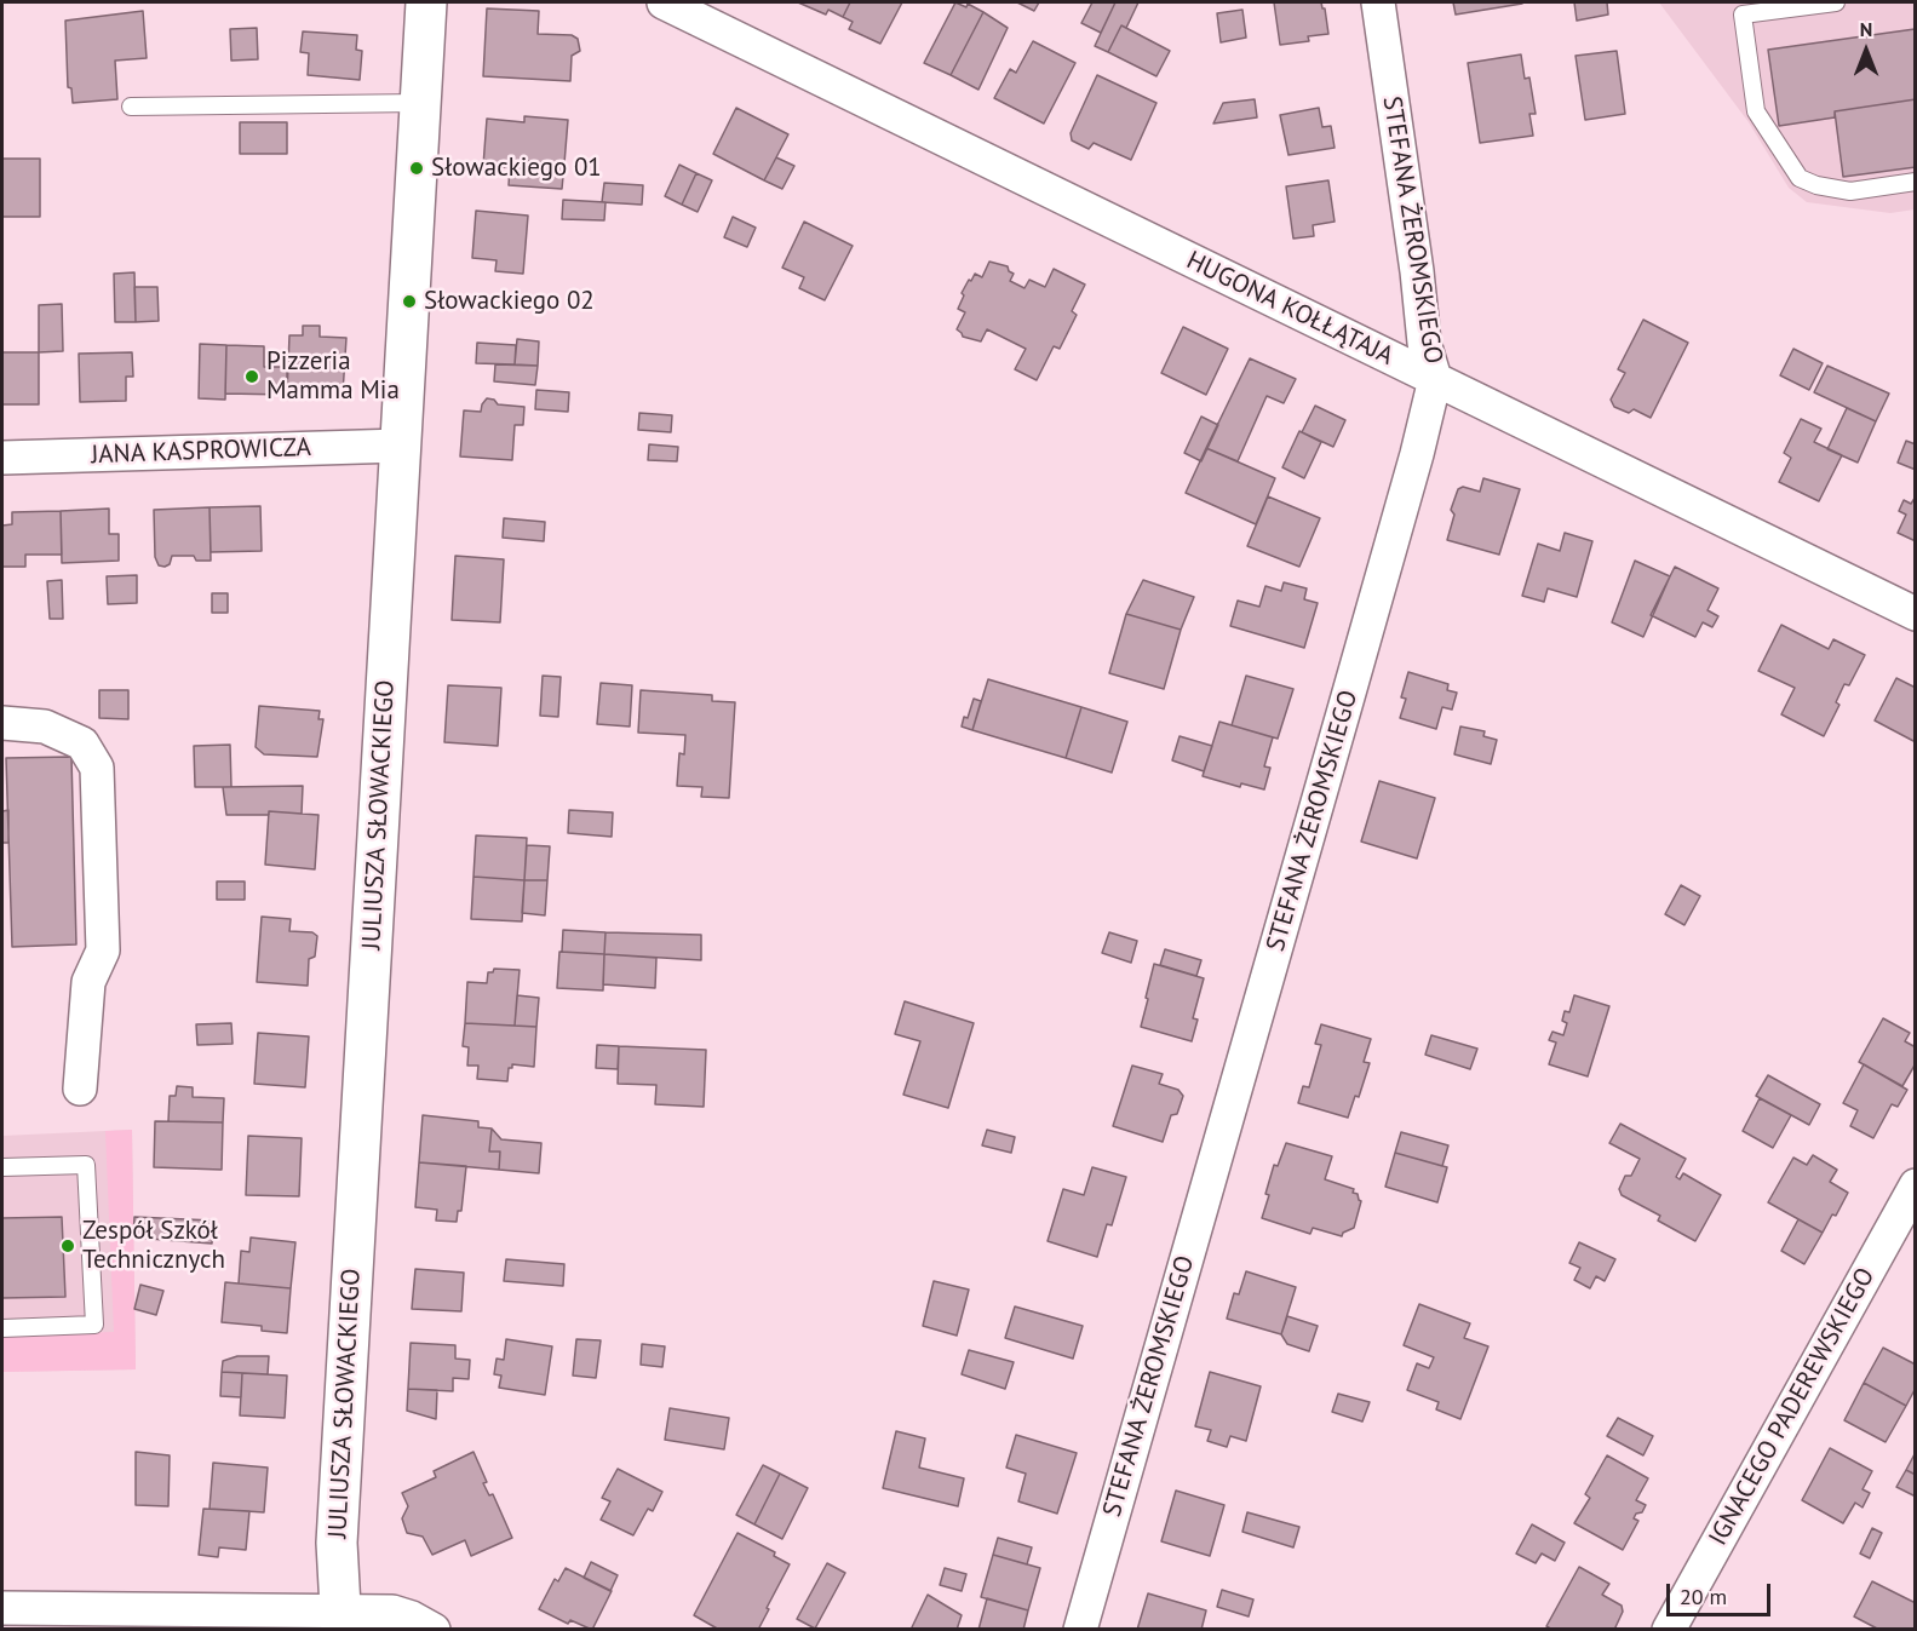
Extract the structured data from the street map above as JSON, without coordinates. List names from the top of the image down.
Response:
{
  "streets": {
    "street": [
      "STEFANA ŻEROMSKIEGO",
      "HUGONA KOŁŁĄTAJA",
      "JANA KASPROWICZA",
      "JULIUSZA SŁOWACKIEGO",
      "IGNACEGO PADEREWSKIEGO"
    ]
  },
  "crossings": [
    ["STEFANA ŻEROMSKIEGO", "HUGONA KOŁŁĄTAJA"],
    ["JANA KASPROWICZA", "JULIUSZA SŁOWACKIEGO"]
  ],
  "places": [
    "Słowackiego 01",
    "Słowackiego 02",
    "Pizzeria Mamma Mia",
    "Zespół Szkół Technicznych"
  ],
  "scale_bar": "20 m",
  "north": "top"
}
